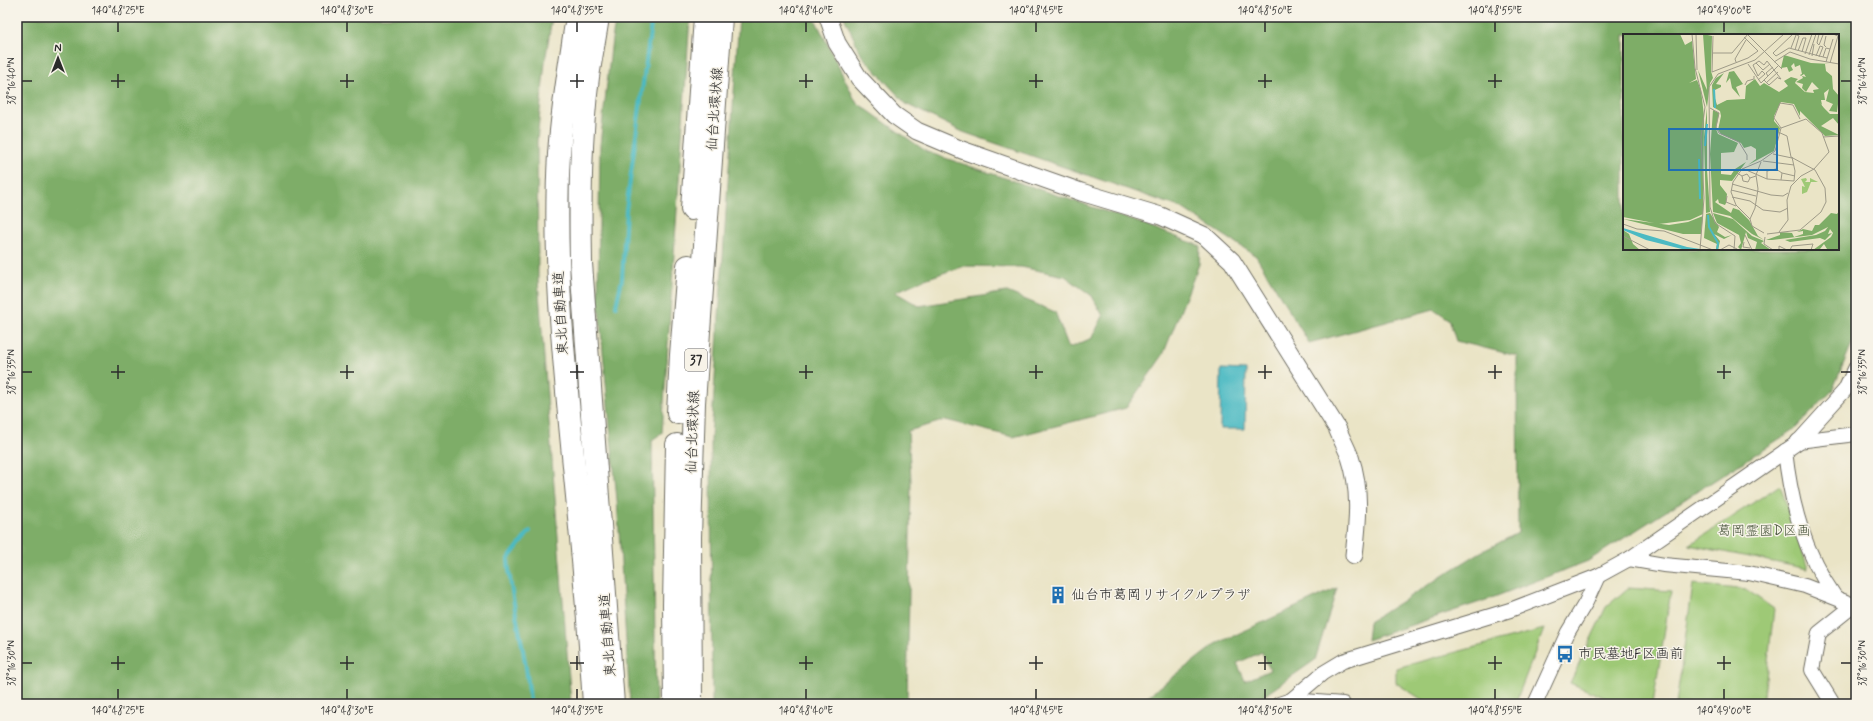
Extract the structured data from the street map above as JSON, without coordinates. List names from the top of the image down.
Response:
{
  "streets": {
    "main road": ["仙台北環状線", "東北自動車道", "37"]
  },
  "parks": ["葛岡霊園D区画"],
  "places": {
    "building": ["仙台市葛岡リサイクルプラザ"],
    "bus stop": ["市民墓地F区画前"]
  },
  "north": "top",
  "coordinates": [
    "140°48'25\"E",
    "140°48'30\"E",
    "140°48'35\"E",
    "140°48'40\"E",
    "140°48'45\"E",
    "140°48'50\"E",
    "140°48'55\"E",
    "140°49'00\"E",
    "38°16'40\"N",
    "38°16'35\"N",
    "38°16'30\"N"
  ]
}
